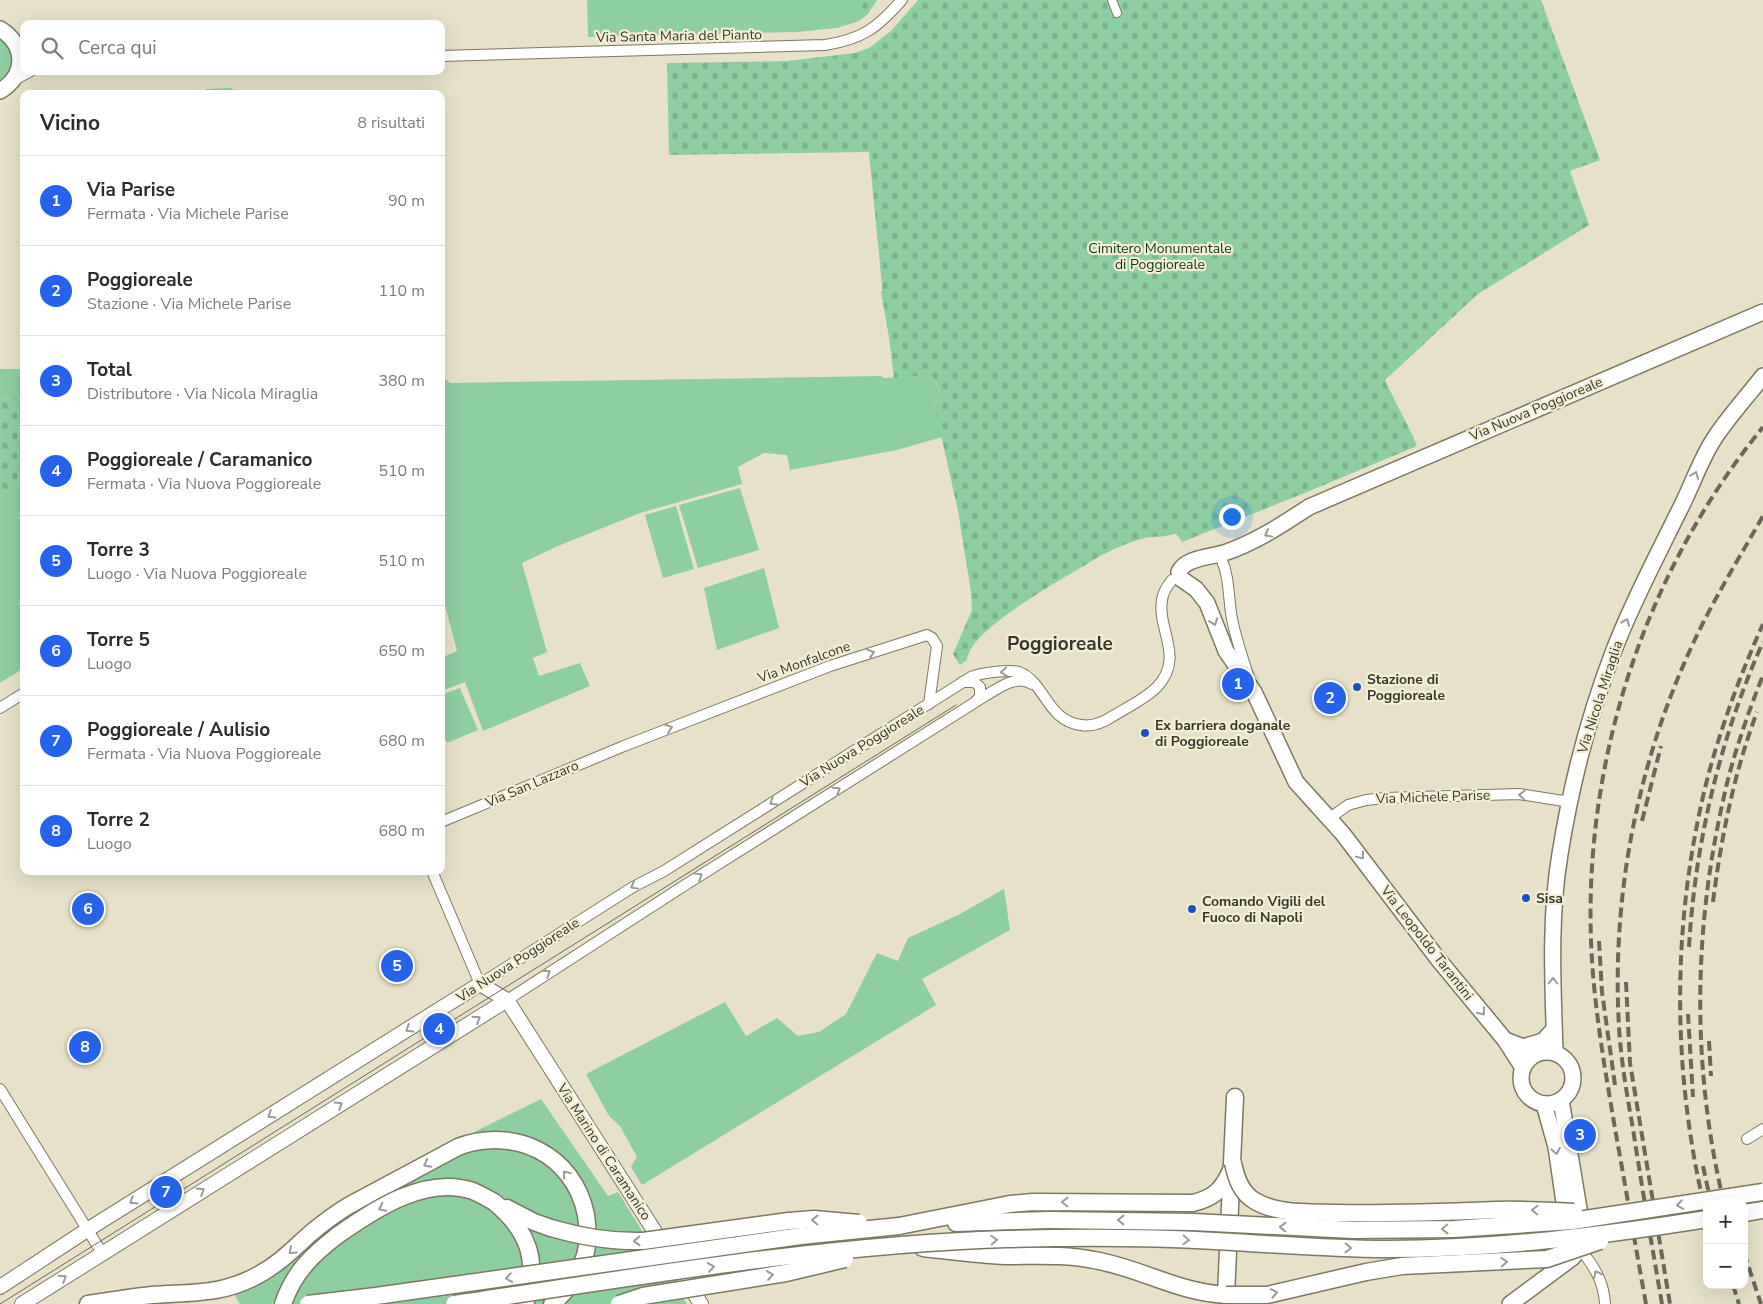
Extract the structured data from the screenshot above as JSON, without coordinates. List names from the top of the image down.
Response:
{
  "streets": {
    "main road": [
      "Via Nuova Poggioreale",
      "Via Nicola Miraglia",
      "Via Leopoldo Tarantini",
      "Via Marino di Caramanico"
    ],
    "street": [
      "Via Santa Maria del Pianto",
      "Via Monfalcone",
      "Via San Lazzaro",
      "Via Michele Parise"
    ]
  },
  "crossings": [
    ["Via Nuova Poggioreale", "Via Monfalcone"],
    ["Via Nuova Poggioreale", "Via Marino di Caramanico"],
    ["Via Monfalcone", "Via San Lazzaro"],
    ["Via Nicola Miraglia", "Via Michele Parise"],
    ["Via Nicola Miraglia", "Via Leopoldo Tarantini"],
    ["Via Michele Parise", "Via Leopoldo Tarantini"]
  ],
  "one_way": ["Via Nicola Miraglia", "Via Michele Parise", "Via Leopoldo Tarantini"],
  "districts": ["Poggioreale"],
  "parks": ["Cimitero Monumentale di Poggioreale"],
  "places": [
    "Stazione di Poggioreale",
    "Ex barriera doganale di Poggioreale",
    "Sisa",
    "Comando Vigili del Fuoco di Napoli"
  ],
  "page": {
    "search": "Cerca qui",
    "heading": ["Vicino", "8 risultati"],
    "list": [
      {
        "mark": "1",
        "name": "Via Parise",
        "note": "Fermata · Via Michele Parise",
        "value": "90 m"
      },
      {
        "mark": "2",
        "name": "Poggioreale",
        "note": "Stazione · Via Michele Parise",
        "value": "110 m"
      },
      {
        "mark": "3",
        "name": "Total",
        "note": "Distributore · Via Nicola Miraglia",
        "value": "380 m"
      },
      {
        "mark": "4",
        "name": "Poggioreale / Caramanico",
        "note": "Fermata · Via Nuova Poggioreale",
        "value": "510 m"
      },
      {
        "mark": "5",
        "name": "Torre 3",
        "note": "Luogo · Via Nuova Poggioreale",
        "value": "510 m"
      },
      {
        "mark": "6",
        "name": "Torre 5",
        "note": "Luogo",
        "value": "650 m"
      },
      {
        "mark": "7",
        "name": "Poggioreale / Aulisio",
        "note": "Fermata · Via Nuova Poggioreale",
        "value": "680 m"
      },
      {
        "mark": "8",
        "name": "Torre 2",
        "note": "Luogo",
        "value": "680 m"
      }
    ],
    "pins": [
      "1",
      "2",
      "6",
      "5",
      "4",
      "8",
      "3",
      "7"
    ],
    "map_buttons": ["+", "−"]
  }
}
